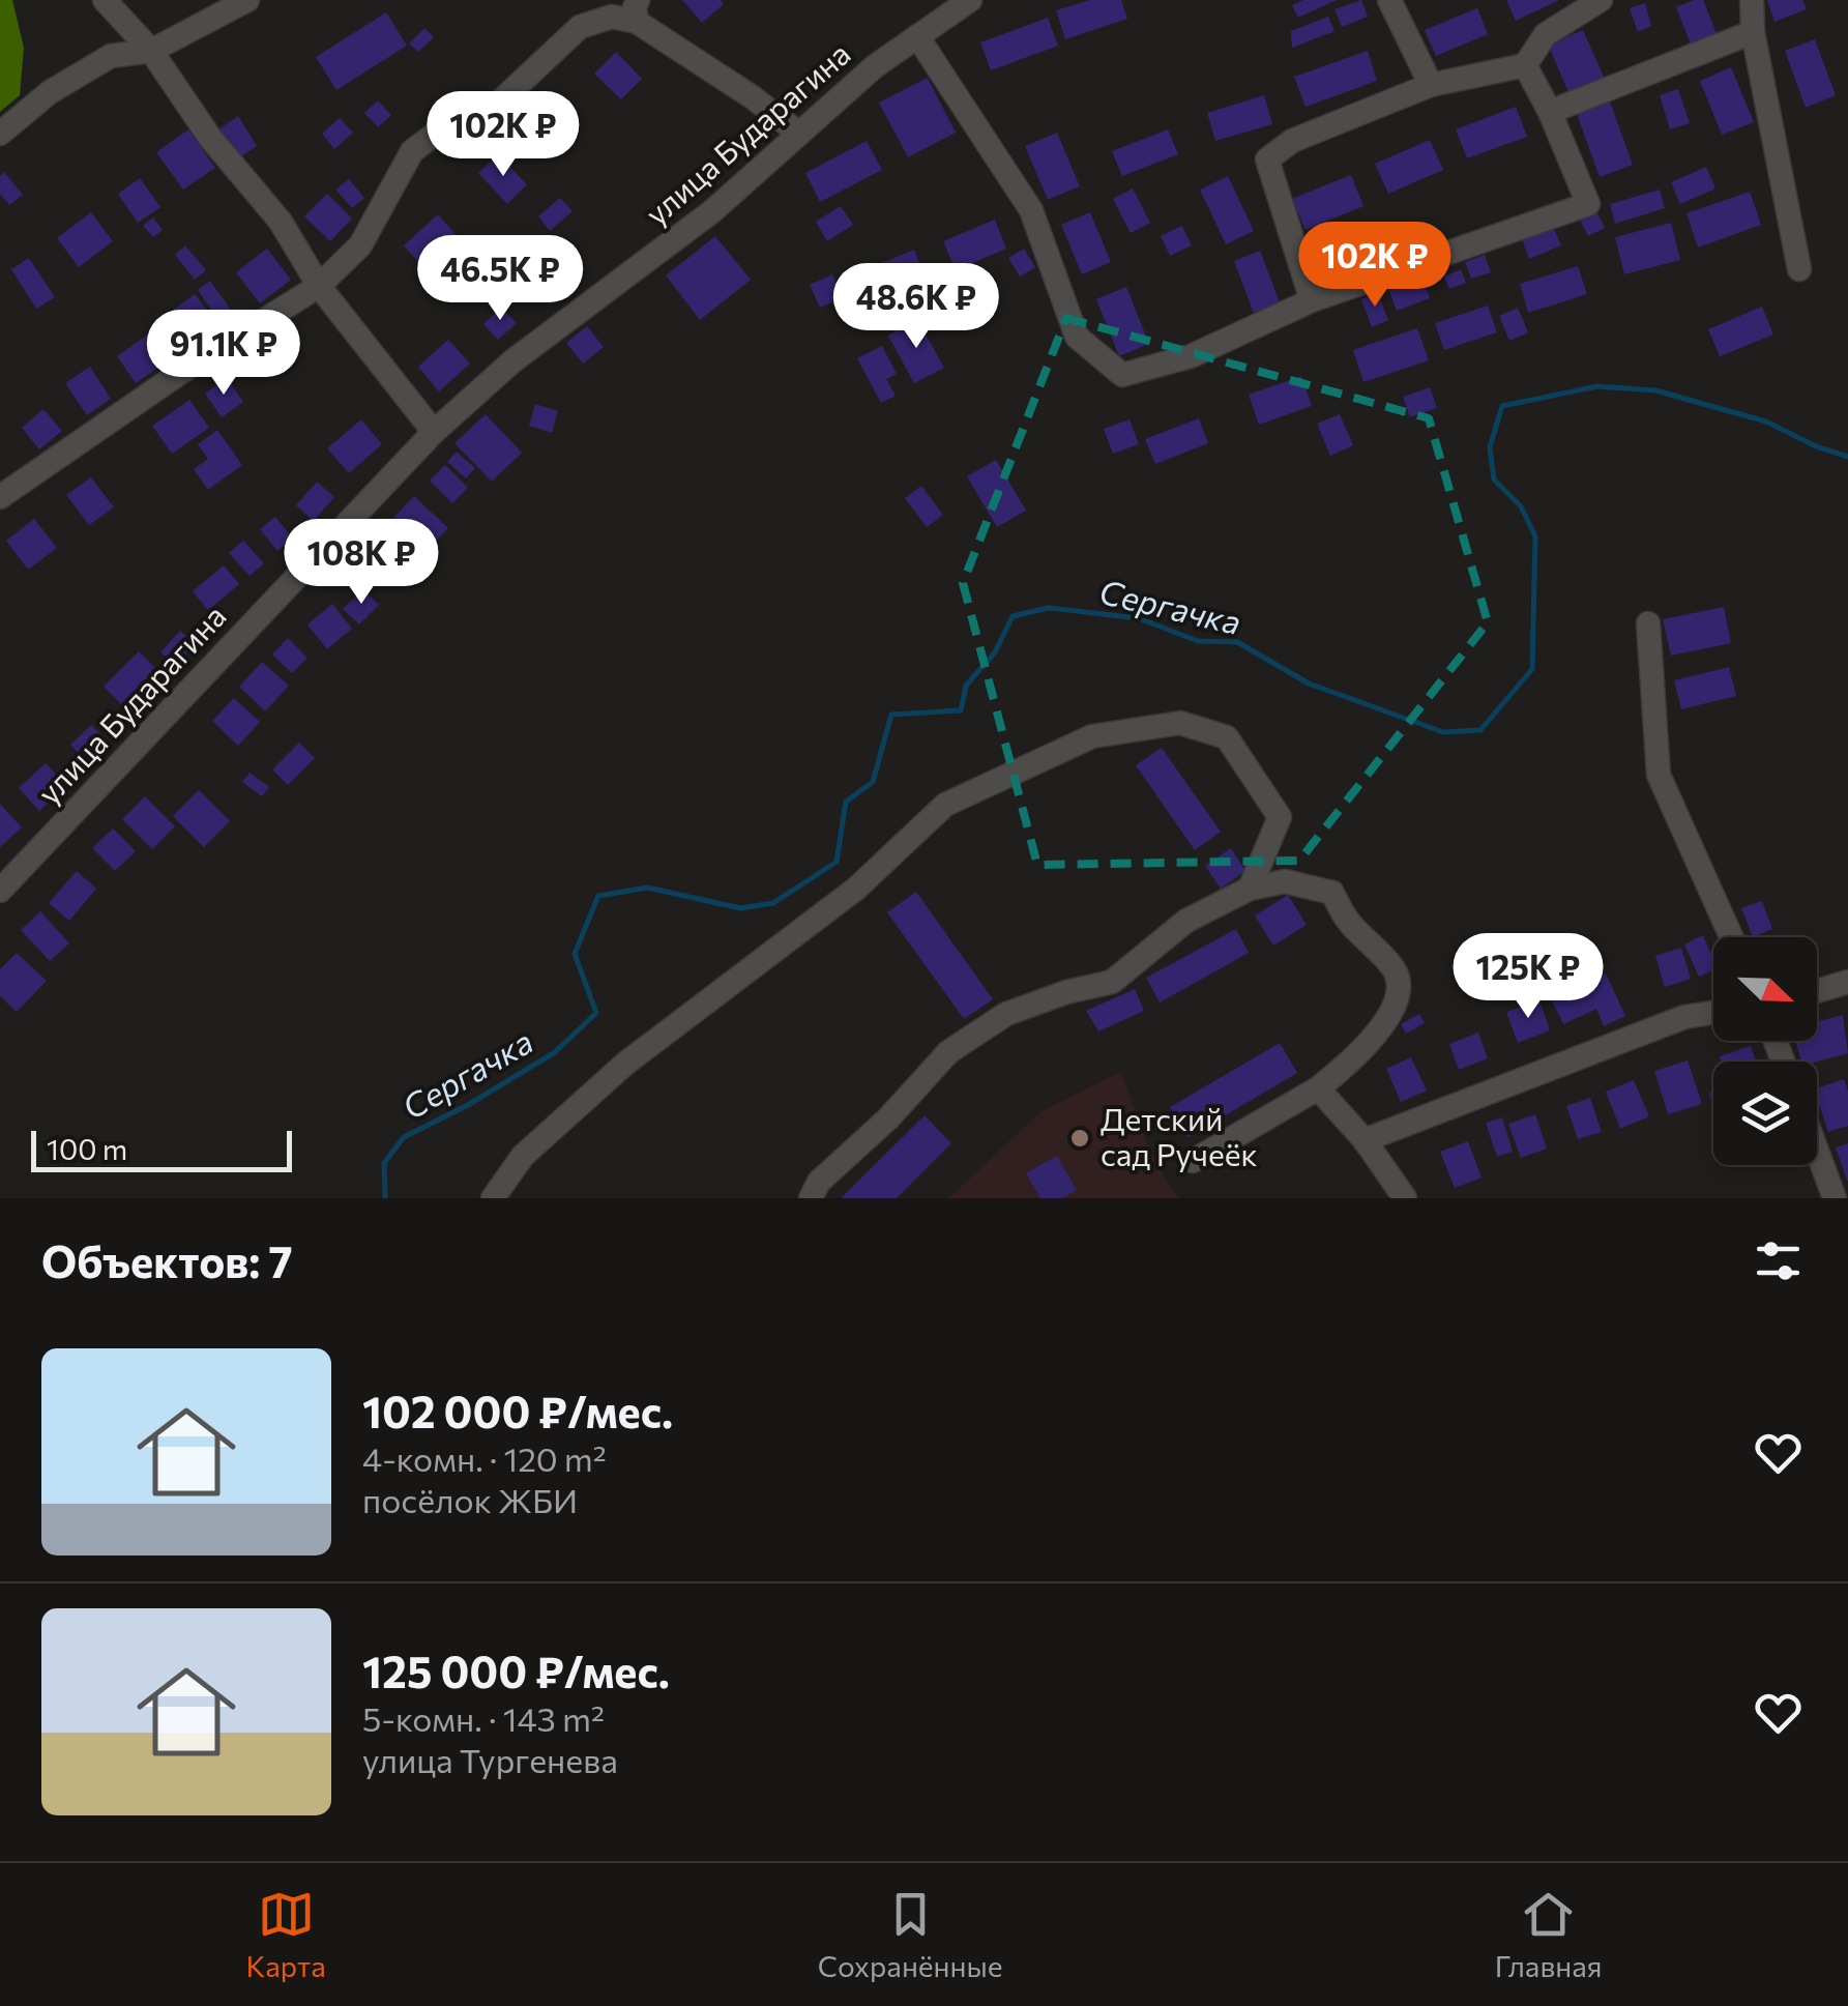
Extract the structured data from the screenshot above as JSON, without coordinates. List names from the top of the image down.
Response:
{
  "streets": {
    "street": ["улица Бударагина"]
  },
  "water": ["Сергачка"],
  "places": ["Детский сад Ручеёк"],
  "scale_bar": "100 m",
  "north": "bottom right",
  "page": {
    "price": [
      "102K ₽",
      "102K ₽",
      "46.5K ₽",
      "48.6K ₽",
      "91.1K ₽",
      "108K ₽",
      "125K ₽"
    ],
    "scale": "100 m",
    "heading": "Объектов: 7",
    "list": [
      {
        "name": "102 000 ₽/мес.",
        "note": "4-комн. · 120 m² · посёлок ЖБИ"
      },
      {
        "name": "125 000 ₽/мес.",
        "note": "5-комн. · 143 m² · улица Тургенева"
      }
    ],
    "tabs": ["Карта", "Сохранённые", "Главная"]
  }
}
